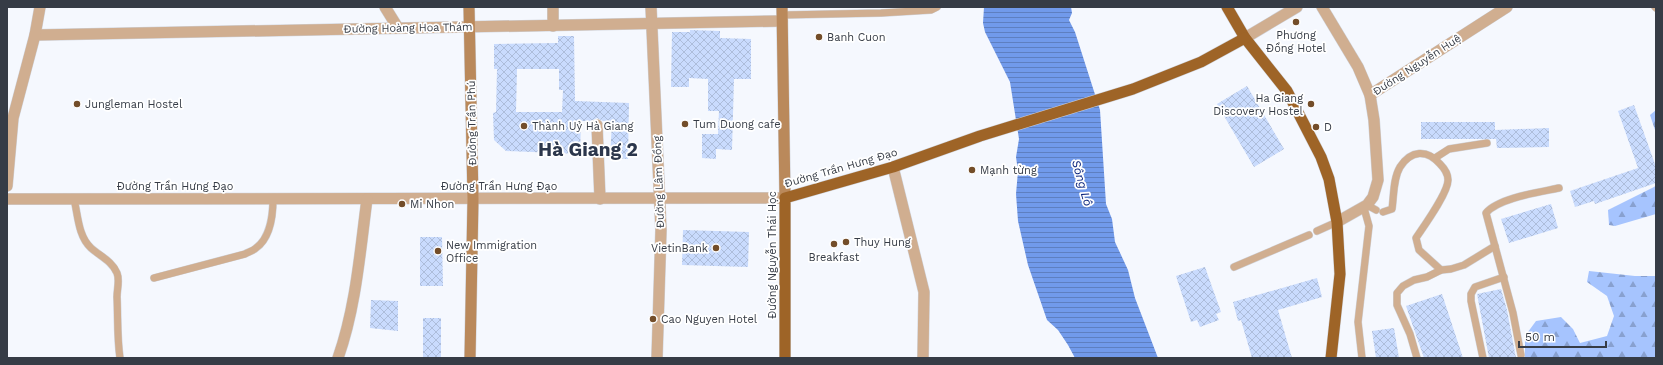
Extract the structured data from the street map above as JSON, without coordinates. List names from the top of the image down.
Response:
{
  "streets": {
    "highway": ["Đường Trần Hưng Đạo", "Đường Nguyễn Thái Học"],
    "main road": ["Đường Trần Phú"],
    "street": ["Đường Hoàng Hoa Thám", "Đường Nguyễn Huệ", "Đường Lâm Đồng"]
  },
  "crossings": [
    ["Đường Hoàng Hoa Thám", "Đường Trần Phú"],
    ["Đường Hoàng Hoa Thám", "Đường Lâm Đồng"],
    ["Đường Hoàng Hoa Thám", "Đường Nguyễn Thái Học"],
    ["Đường Trần Phú", "Đường Trần Hưng Đạo"],
    ["Đường Trần Hưng Đạo", "Đường Lâm Đồng"],
    ["Đường Trần Hưng Đạo", "Đường Nguyễn Thái Học"]
  ],
  "districts": ["Hà Giang 2"],
  "water": ["Sông Lô"],
  "places": [
    "Phương Đồng Hotel",
    "Banh Cuon",
    "Jungleman Hostel",
    "Ha Giang Discovery Hostel",
    "Tum Duong cafe",
    "Thành Uỷ Hà Giang",
    "D",
    "Mạnh từng",
    "Mi Nhon",
    "Thuy Hung",
    "Breakfast",
    "VietinBank",
    "New Immigration Office",
    "Cao Nguyen Hotel"
  ],
  "scale_bar": "50 m"
}
